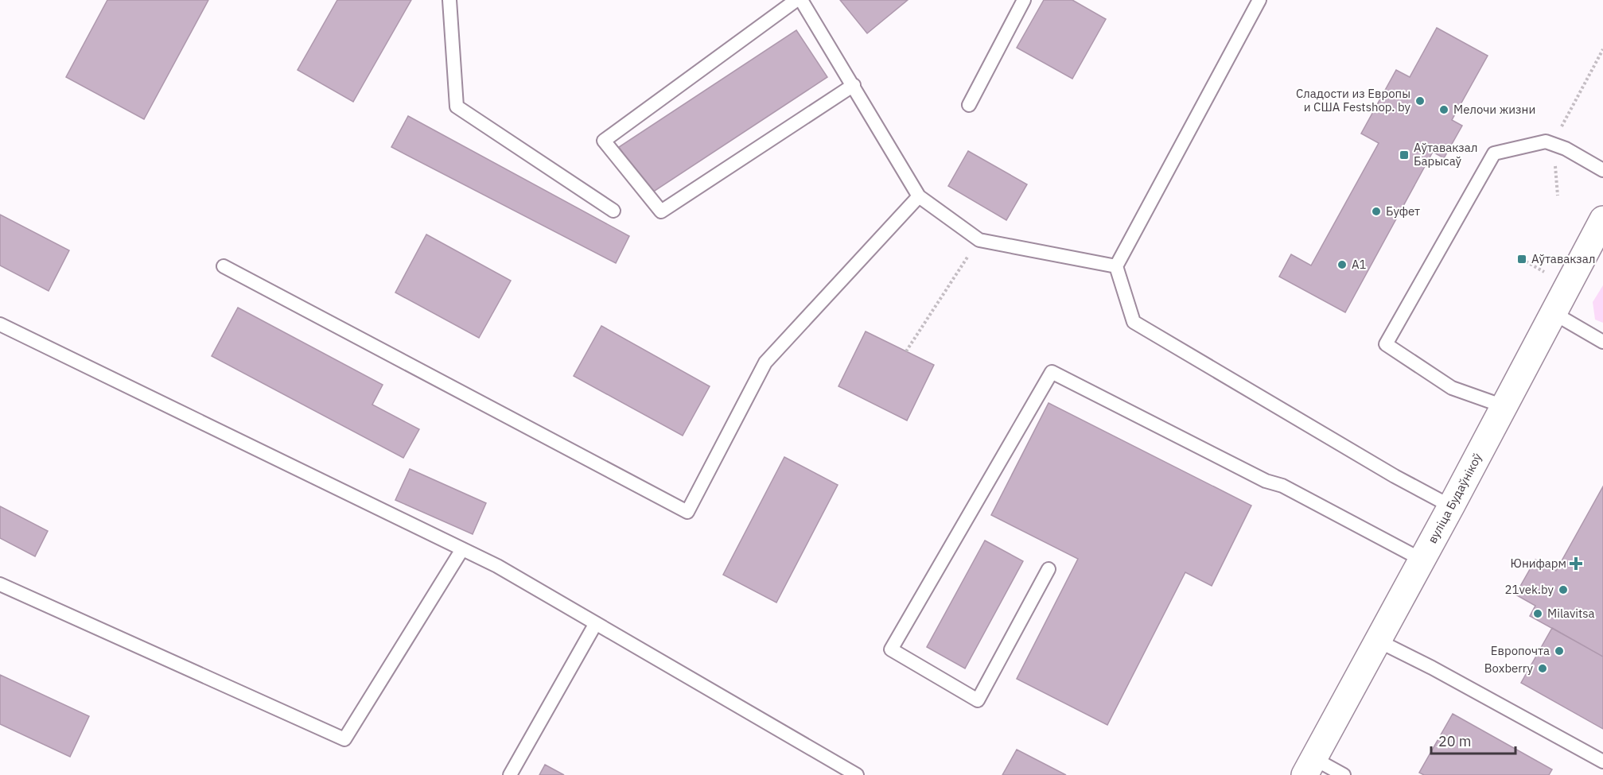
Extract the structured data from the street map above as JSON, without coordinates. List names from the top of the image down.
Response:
{
  "streets": {
    "main road": ["вуліца Будаўнікоў"]
  },
  "places": {
    "other": [
      "Сладости из Европы и США Festshop. by",
      "Мелочи жизни",
      "Буфет",
      "A1",
      "21vek.by",
      "Milavitsa",
      "Европочта",
      "Boxberry"
    ],
    "transit": ["Аўтавакзал Барысаў", "Аўтавакзал"],
    "health": ["Юнифарм"]
  },
  "scale_bar": "20 m"
}
